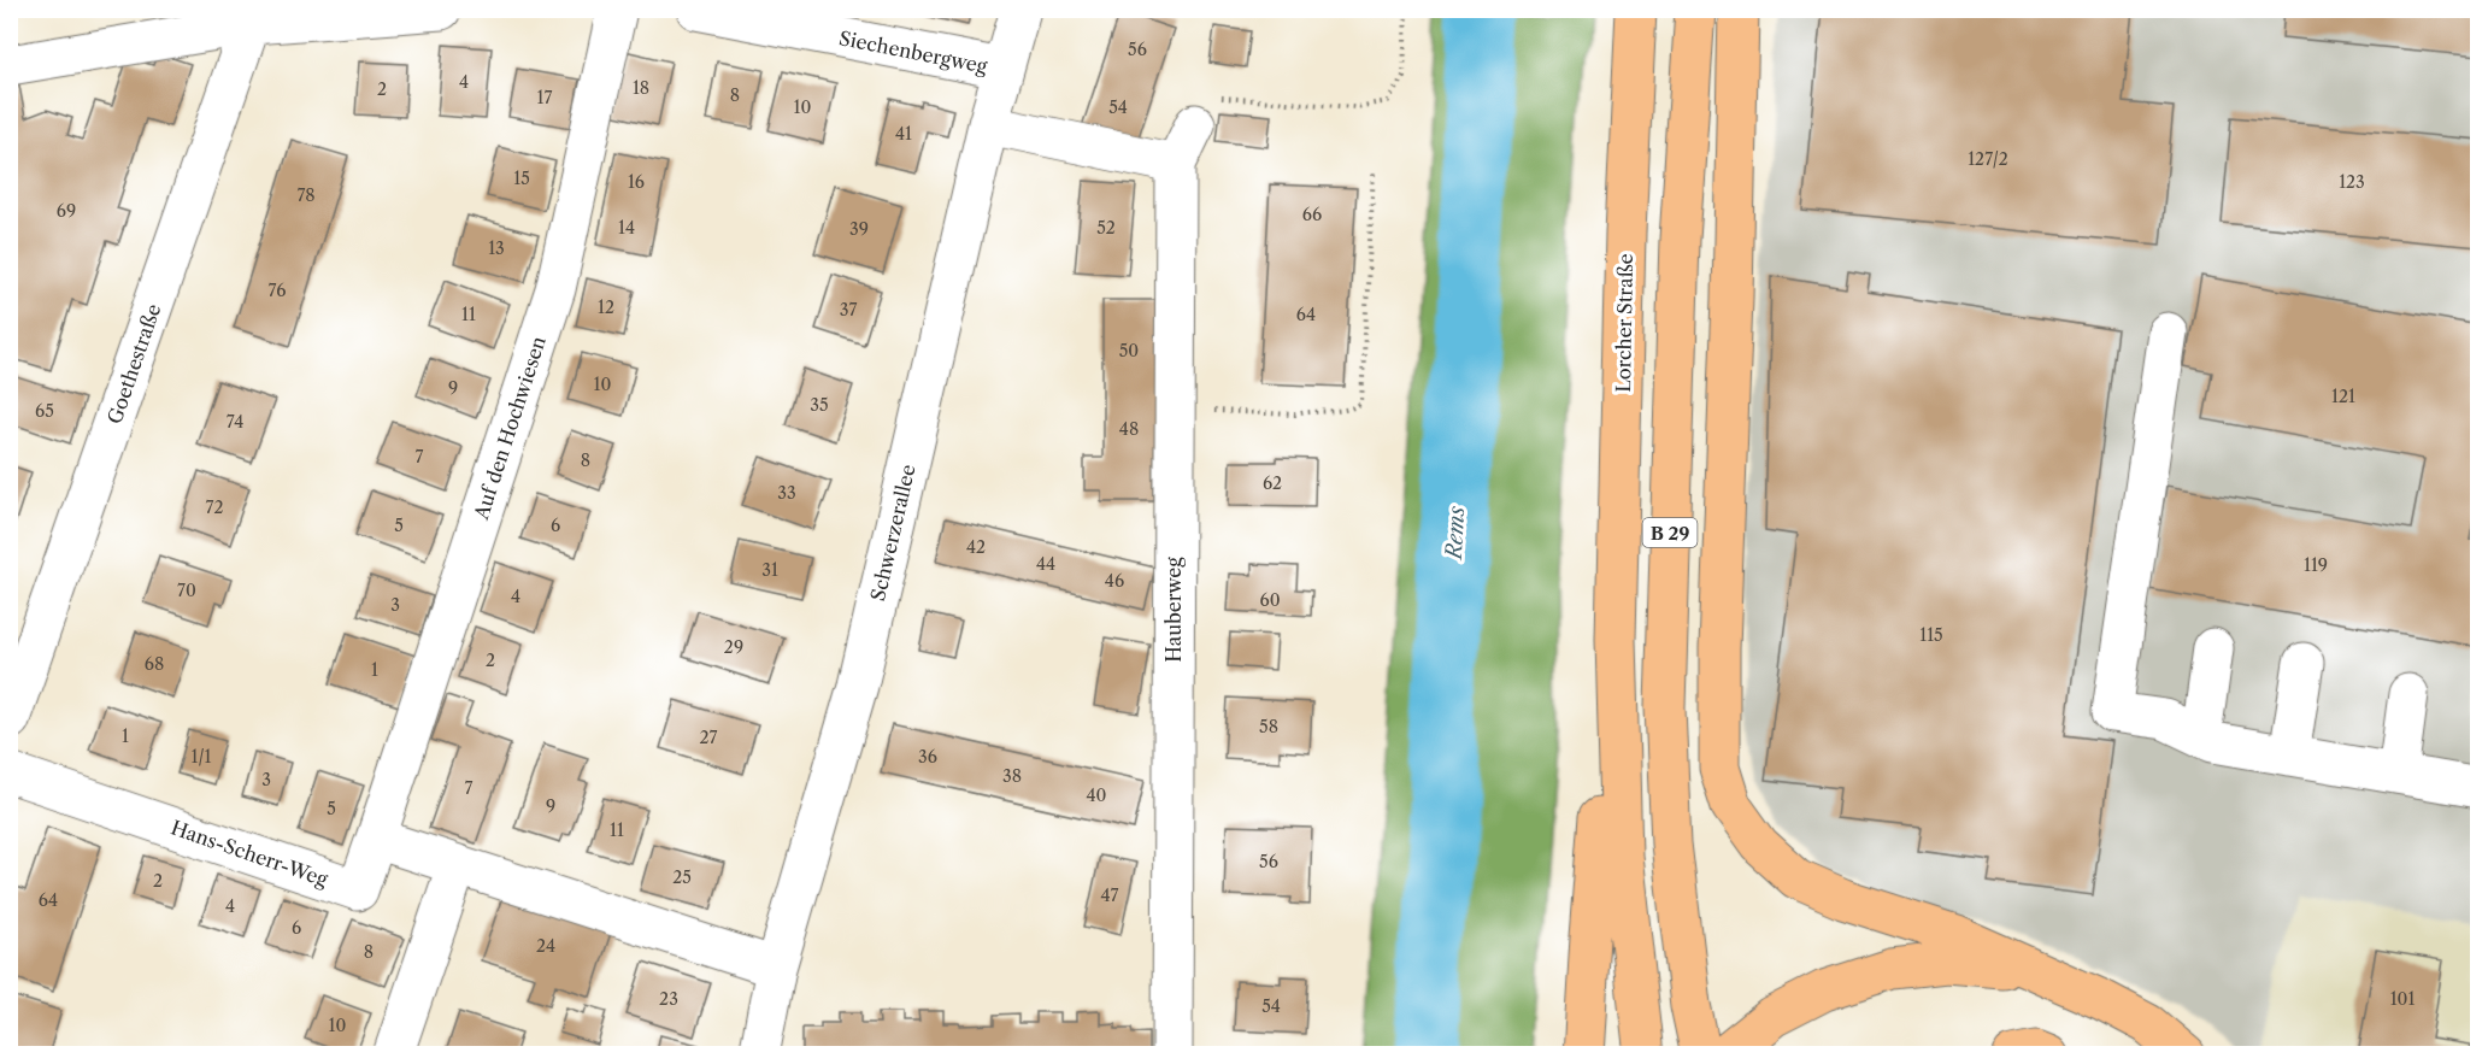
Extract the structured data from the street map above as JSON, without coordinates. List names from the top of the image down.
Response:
{
  "streets": {
    "highway": ["Lorcher Straße", "B 29"],
    "street": [
      "Siechenbergweg",
      "Goethestraße",
      "Auf den Hochwiesen",
      "Schwerzerallee",
      "Hauberweg",
      "Hans-Scherr-Weg"
    ]
  },
  "crossings": [
    ["Siechenbergweg", "Schwerzerallee"],
    ["Lorcher Straße", "B 29"],
    ["Auf den Hochwiesen", "Hans-Scherr-Weg"]
  ],
  "water": ["Rems"],
  "house_numbers": [
    "56",
    "4",
    "18",
    "2",
    "8",
    "17",
    "10",
    "54",
    "41",
    "127/2",
    "15",
    "16",
    "123",
    "78",
    "69",
    "66",
    "14",
    "52",
    "39",
    "13",
    "76",
    "12",
    "37",
    "11",
    "64",
    "50",
    "10",
    "9",
    "121",
    "35",
    "65",
    "74",
    "48",
    "7",
    "8",
    "62",
    "33",
    "72",
    "5",
    "6",
    "42",
    "44",
    "119",
    "31",
    "46",
    "70",
    "4",
    "60",
    "3",
    "115",
    "29",
    "2",
    "68",
    "1",
    "58",
    "1",
    "27",
    "1/1",
    "36",
    "38",
    "3",
    "7",
    "40",
    "9",
    "5",
    "11",
    "56",
    "25",
    "2",
    "47",
    "64",
    "4",
    "6",
    "24",
    "8",
    "23",
    "101",
    "54",
    "10"
  ]
}
